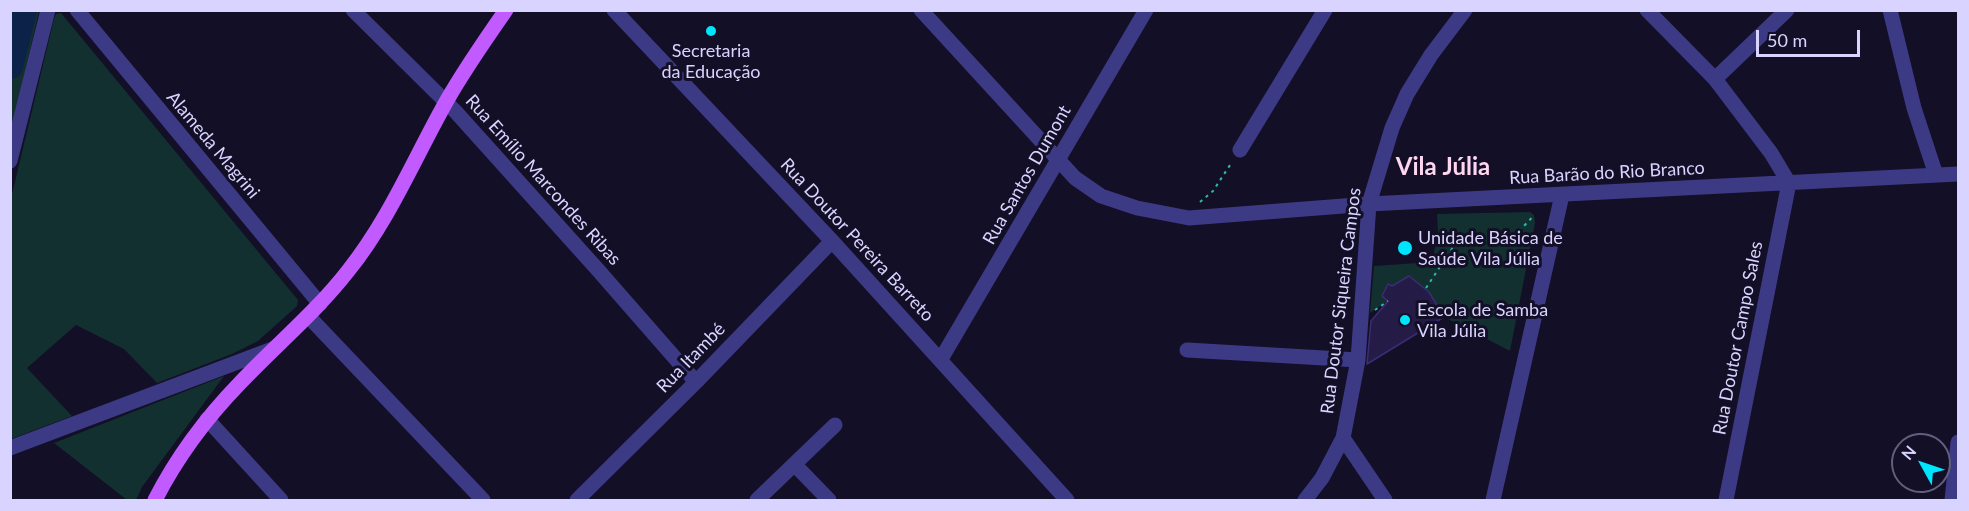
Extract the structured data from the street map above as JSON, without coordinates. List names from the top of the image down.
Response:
{
  "streets": {
    "street": [
      "Alameda Magrini",
      "Rua Barão do Rio Branco",
      "Rua Santos Dumont",
      "Rua Emílio Marcondes Ribas",
      "Rua Doutor Pereira Barreto",
      "Rua Doutor Siqueira Campos",
      "Rua Doutor Campo Sales",
      "Rua Itambé"
    ]
  },
  "crossings": [
    ["Rua Barão do Rio Branco", "Rua Santos Dumont"],
    ["Rua Barão do Rio Branco", "Rua Doutor Siqueira Campos"],
    ["Rua Barão do Rio Branco", "Rua Doutor Campo Sales"],
    ["Rua Santos Dumont", "Rua Doutor Pereira Barreto"],
    ["Rua Emílio Marcondes Ribas", "Rua Itambé"],
    ["Rua Doutor Pereira Barreto", "Rua Itambé"]
  ],
  "districts": ["Vila Júlia"],
  "places": ["Secretaria da Educação", "Unidade Básica de Saúde Vila Júlia", "Escola de Samba Vila Júlia"],
  "scale_bar": "50 m",
  "north": "top left"
}
